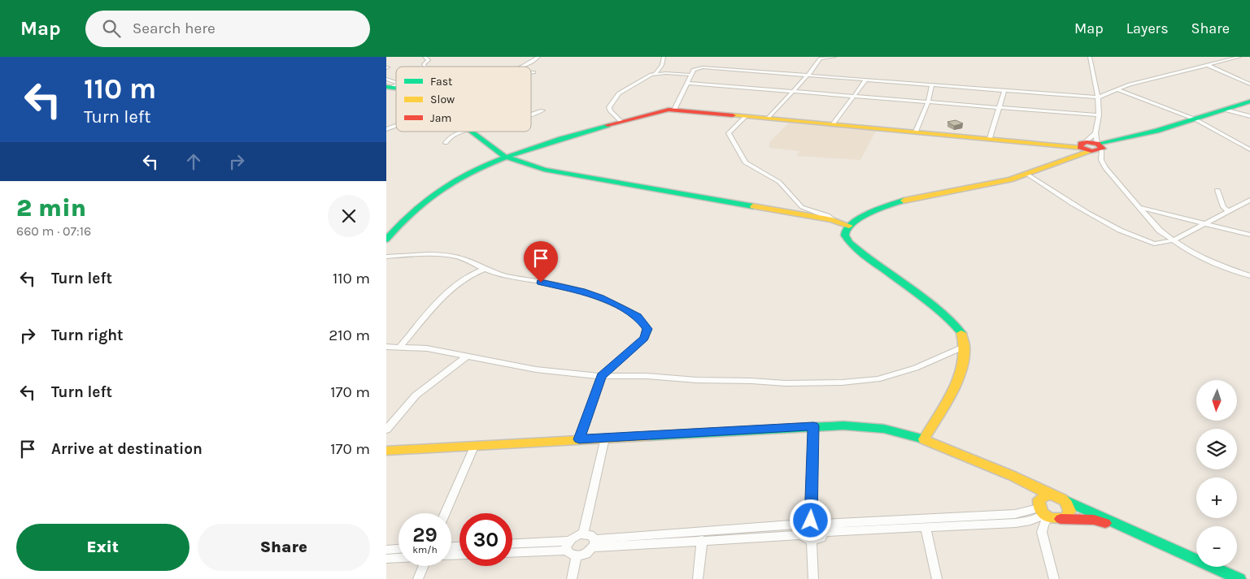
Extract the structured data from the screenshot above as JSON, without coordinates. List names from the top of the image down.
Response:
{
  "legend": ["Fast", "Slow", "Jam"],
  "north": "bottom",
  "page": {
    "header": "Map",
    "search": "Search here",
    "nav": ["Map", "Layers", "Share"],
    "turn": ["110 m", "Turn left"],
    "heading": ["2 min", "660 m · 07:16"],
    "list": [
      {
        "name": "Turn left",
        "value": "110 m"
      },
      {
        "name": "Turn right",
        "value": "210 m"
      },
      {
        "name": "Turn left",
        "value": "170 m"
      },
      {
        "name": "Arrive at destination",
        "value": "170 m"
      }
    ],
    "map_buttons": ["+", "−"],
    "speed": "29 km/h",
    "limit": "30",
    "buttons": ["Exit", "Share"]
  }
}
